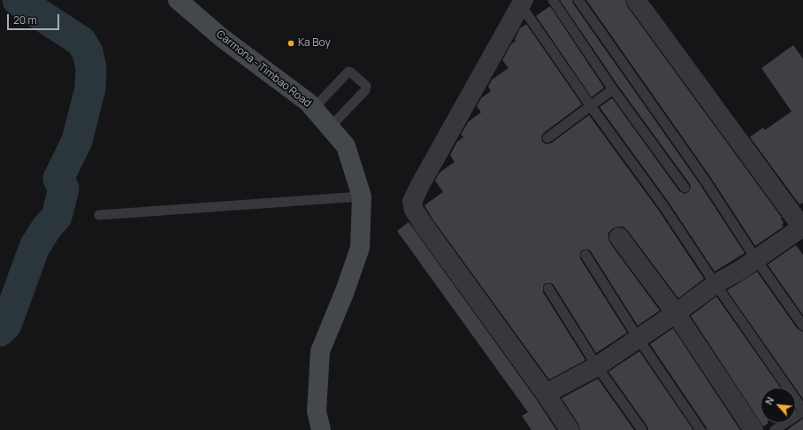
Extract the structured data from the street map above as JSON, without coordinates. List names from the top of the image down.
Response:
{
  "streets": {
    "main road": ["Carmona - Timbao Road"]
  },
  "places": ["Ka Boy"],
  "scale_bar": "20 m",
  "north": "top left"
}
